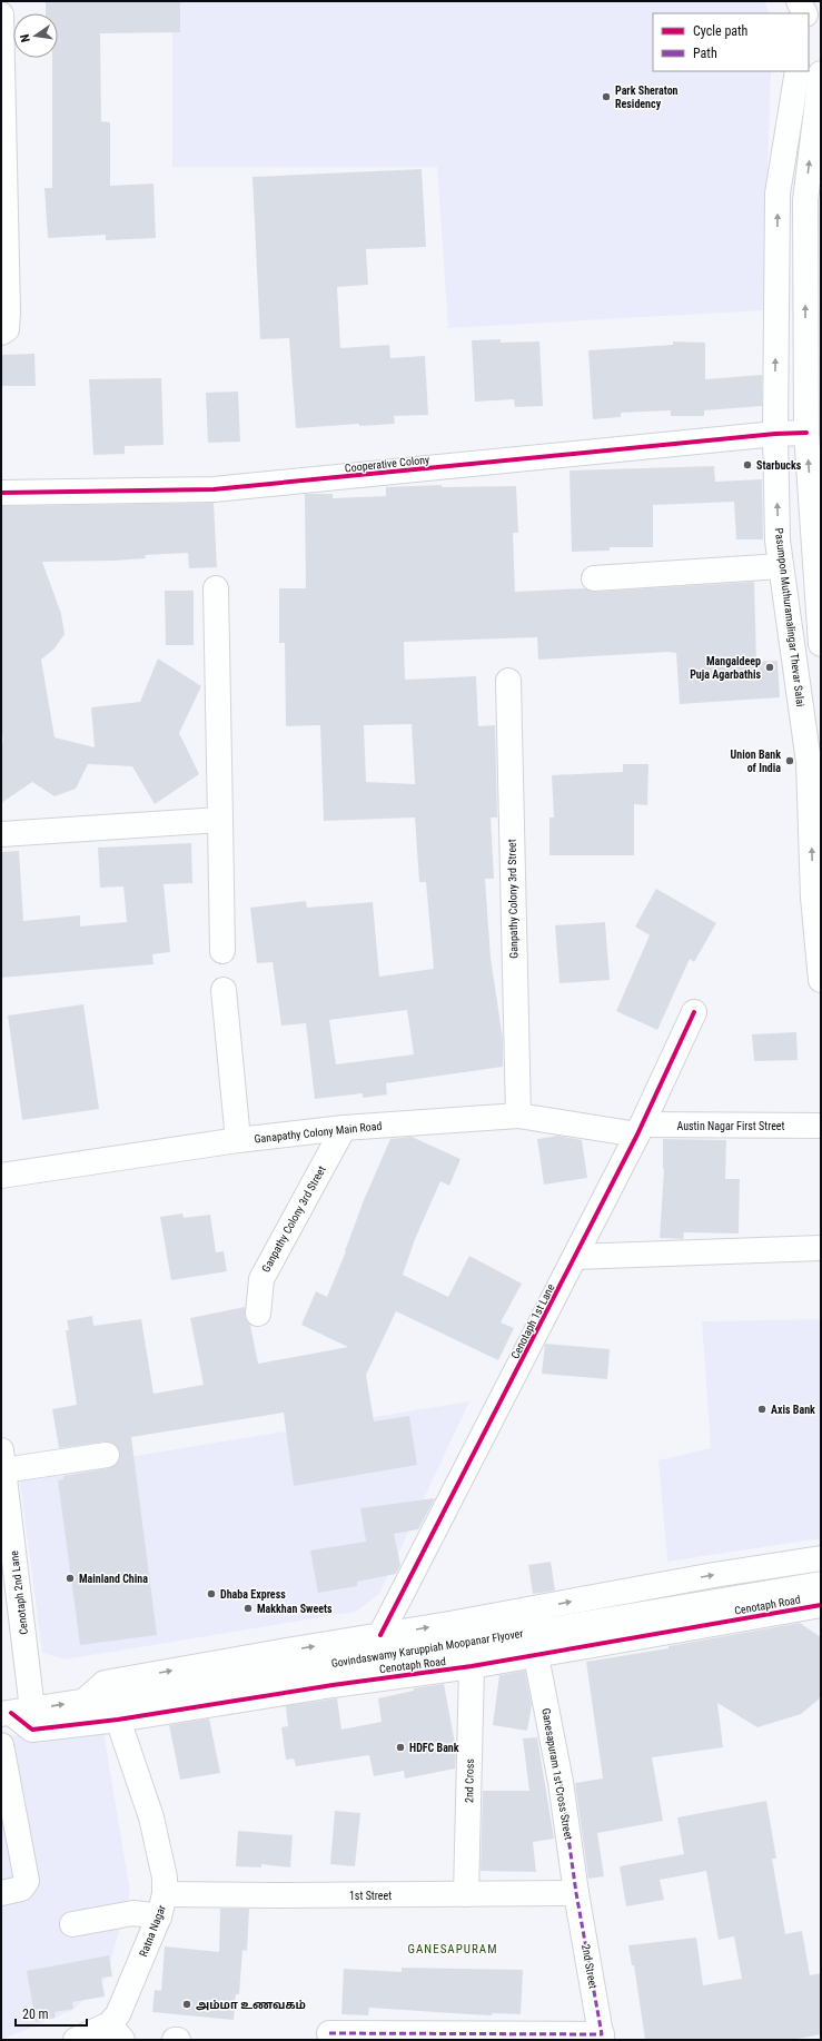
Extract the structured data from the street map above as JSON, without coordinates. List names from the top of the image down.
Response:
{
  "streets": {
    "street": [
      "Cooperative Colony",
      "Pasumpon Muthuramalingar Thevar Salai",
      "Ganpathy Colony 3rd Street",
      "Austin Nagar First Street",
      "Ganapathy Colony Main Road",
      "Cenotaph 1st Lane",
      "Cenotaph 2nd Lane",
      "Cenotaph Road",
      "Govindaswamy Karuppiah Moopanar Flyover",
      "Ganesapuram 1st Cross Street",
      "2nd Cross",
      "1st Street",
      "Ratna Nagar",
      "2nd Street"
    ]
  },
  "crossings": [
    ["Cooperative Colony", "Pasumpon Muthuramalingar Thevar Salai"],
    ["Ganpathy Colony 3rd Street", "Ganapathy Colony Main Road"],
    ["Austin Nagar First Street", "Ganapathy Colony Main Road"],
    ["Austin Nagar First Street", "Cenotaph 1st Lane"],
    ["Ganapathy Colony Main Road", "Cenotaph 1st Lane"],
    ["Cenotaph 2nd Lane", "Cenotaph Road"],
    ["Cenotaph 2nd Lane", "Govindaswamy Karuppiah Moopanar Flyover"],
    ["Cenotaph Road", "Govindaswamy Karuppiah Moopanar Flyover"],
    ["Cenotaph Road", "Ganesapuram 1st Cross Street"],
    ["Cenotaph Road", "2nd Cross"],
    ["Cenotaph Road", "Ratna Nagar"],
    ["Ganesapuram 1st Cross Street", "1st Street"],
    ["Ganesapuram 1st Cross Street", "2nd Street"],
    ["2nd Cross", "1st Street"],
    ["1st Street", "Ratna Nagar"],
    ["1st Street", "2nd Street"]
  ],
  "districts": ["GANESAPURAM"],
  "places": [
    "Park Sheraton Residency",
    "Starbucks",
    "Mangaldeep Puja Agarbathis",
    "Union Bank of India",
    "Axis Bank",
    "Mainland China",
    "Dhaba Express",
    "Makkhan Sweets",
    "HDFC Bank",
    "அம்மா உணவகம்"
  ],
  "legend": ["Cycle path", "Path"],
  "scale_bar": "20 m",
  "north": "left"
}
